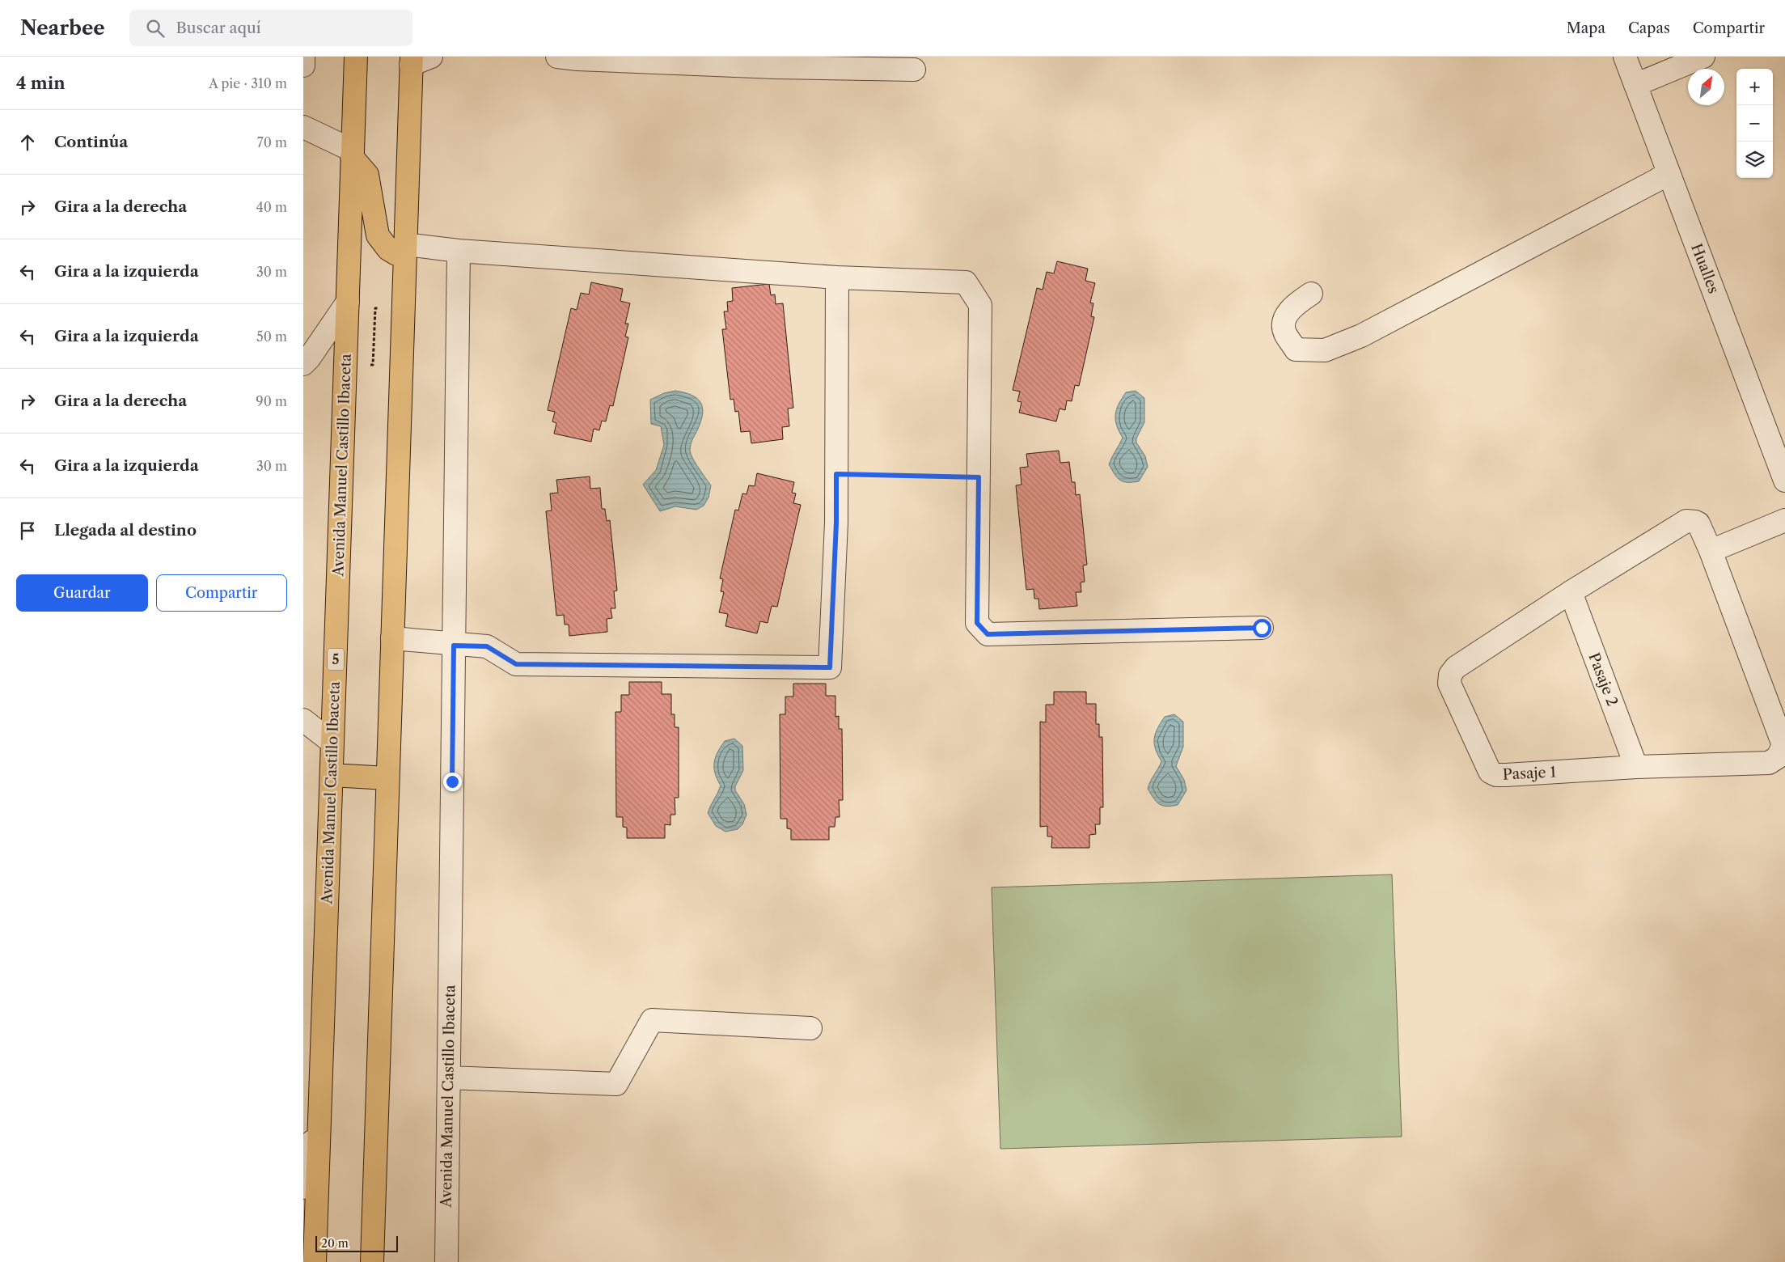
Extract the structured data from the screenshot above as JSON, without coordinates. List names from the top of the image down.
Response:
{
  "streets": {
    "highway": ["Avenida Manuel Castillo Ibaceta", "5"],
    "street": ["Hualles", "Pasaje 2", "Pasaje 1"]
  },
  "crossings": [
    ["Pasaje 2", "Pasaje 1"]
  ],
  "scale_bar": "20 m",
  "north": "top right",
  "page": {
    "header": "Nearbee",
    "search": "Buscar aquí",
    "nav": ["Mapa", "Capas", "Compartir"],
    "heading": ["4 min", "A pie · 310 m"],
    "map_buttons": ["+", "−"],
    "list": [
      ["Continúa", "70 m"],
      ["Gira a la derecha", "40 m"],
      ["Gira a la izquierda", "30 m"],
      ["Gira a la izquierda", "50 m"],
      ["Gira a la derecha", "90 m"],
      ["Gira a la izquierda", "30 m"],
      "Llegada al destino"
    ],
    "buttons": ["Guardar", "Compartir"],
    "scale": "20 m"
  }
}
